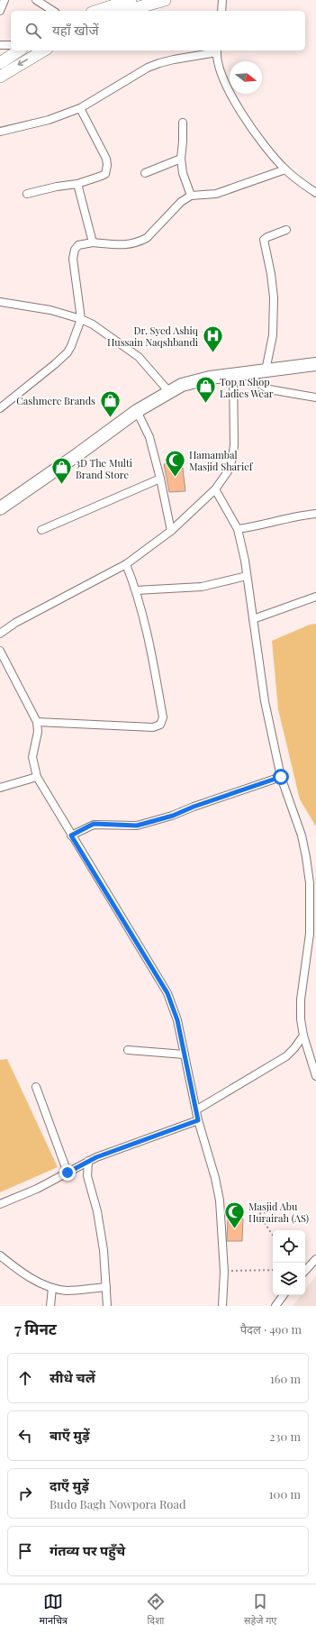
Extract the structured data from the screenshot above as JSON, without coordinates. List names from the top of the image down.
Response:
{
  "places": {
    "hospital": ["Dr. Syed Ashiq Hussain Naqshbandi"],
    "shop": ["Top n Shop Ladies Wear", "Cashmere Brands", "3D The Multi Brand Store"],
    "mosque": ["Hamambal Masjid Sharief", "Masjid Abu Hurairah (AS)"]
  },
  "north": "right",
  "page": {
    "search": "यहाँ खोजें",
    "heading": ["7 मिनट", "पैदल · 490 m"],
    "list": [
      ["सीधे चलें", "160 m"],
      ["बाएँ मुड़ें", "230 m"],
      ["दाएँ मुड़ें", "Budo Bagh Nowpora Road", "100 m"],
      "गंतव्य पर पहुँचे"
    ],
    "nav": ["मानचित्र", "दिशा", "सहेजे गए"]
  }
}
